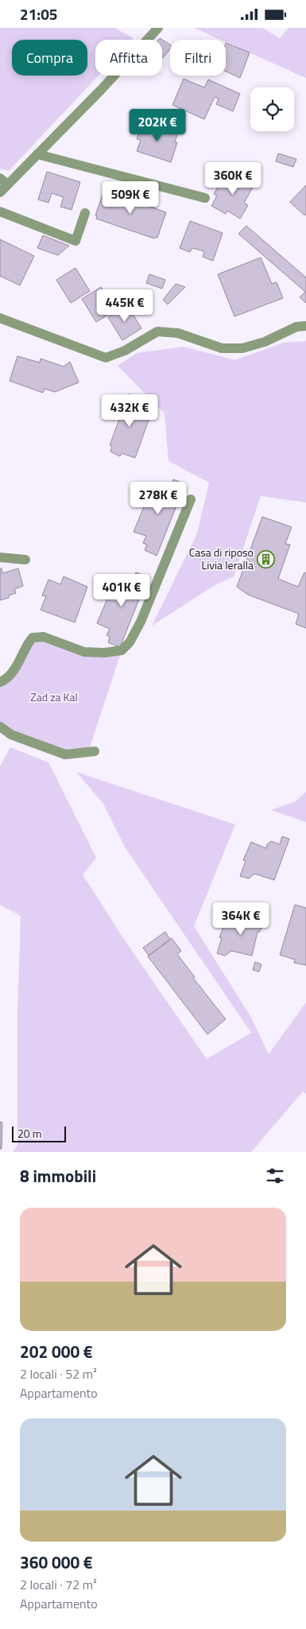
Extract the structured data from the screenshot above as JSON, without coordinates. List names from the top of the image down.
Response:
{
  "parks": ["Zad za Kal"],
  "places": {
    "building": ["Casa di riposo Livia Ieralla"]
  },
  "scale_bar": "20 m",
  "page": {
    "status": "21:05",
    "chip": ["Compra", "Affitta", "Filtri"],
    "price": [
      "202K €",
      "360K €",
      "509K €",
      "445K €",
      "432K €",
      "278K €",
      "401K €",
      "364K €"
    ],
    "scale": "20 m",
    "heading": "8 immobili",
    "list": [
      {
        "name": "202 000 €",
        "note": "2 locali · 52 m² · Appartamento"
      },
      {
        "name": "360 000 €",
        "note": "2 locali · 72 m² · Appartamento"
      }
    ]
  }
}
